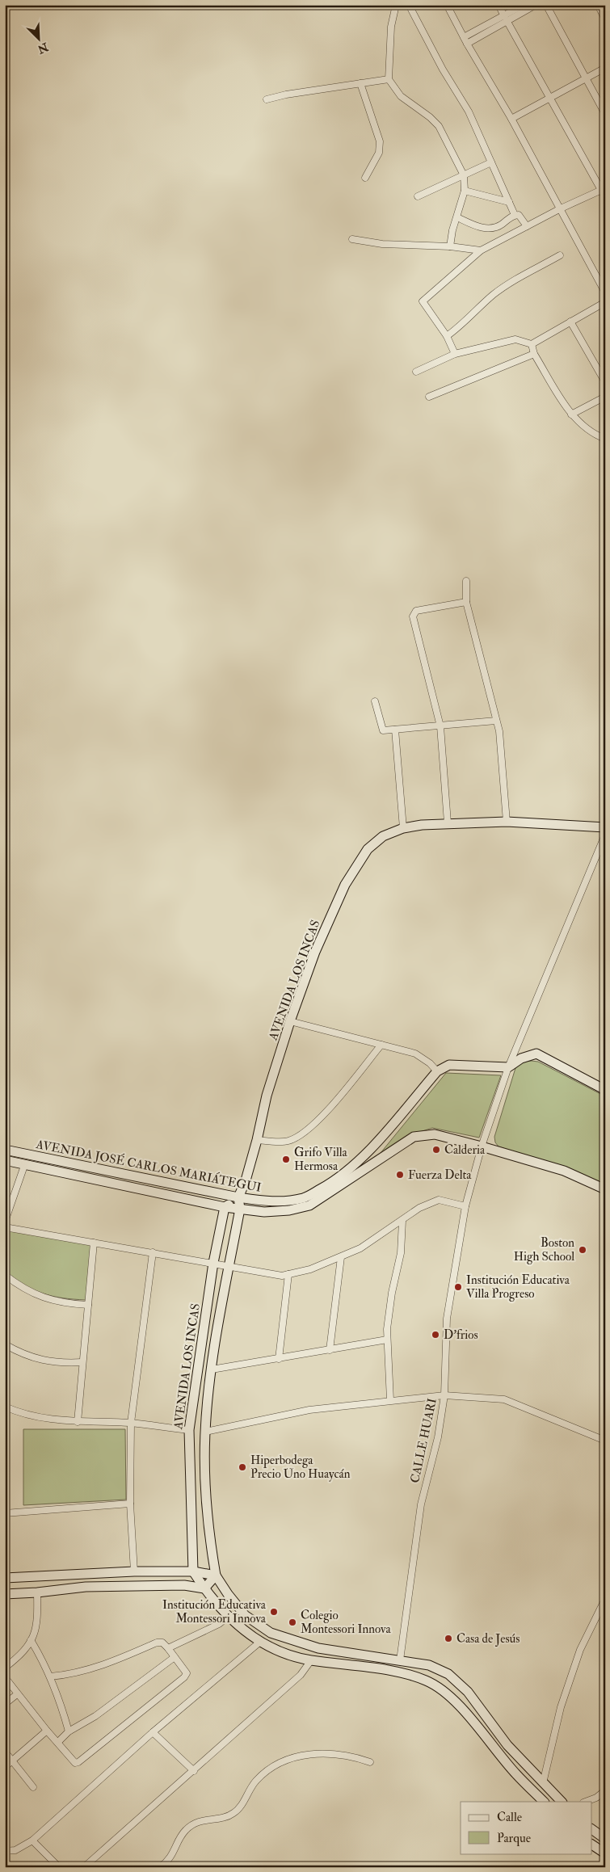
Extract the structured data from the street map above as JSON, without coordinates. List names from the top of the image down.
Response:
{
  "streets": {
    "main road": ["AVENIDA LOS INCAS", "AVENIDA JOSÉ CARLOS MARIÁTEGUI"],
    "street": ["CALLE HUARI"]
  },
  "crossings": [
    ["AVENIDA LOS INCAS", "AVENIDA JOSÉ CARLOS MARIÁTEGUI"],
    ["AVENIDA JOSÉ CARLOS MARIÁTEGUI", "CALLE HUARI"]
  ],
  "places": [
    "Calderia",
    "Grifo Villa Hermosa",
    "Fuerza Delta",
    "Boston High School",
    "Institución Educativa Villa Progreso",
    "D'frios",
    "Hiperbodega Precio Uno Huaycán",
    "Institución Educativa Montessori Innova",
    "Colegio Montessori Innova",
    "Casa de Jesús"
  ],
  "legend": ["Calle", "Parque"],
  "north": "bottom right"
}
